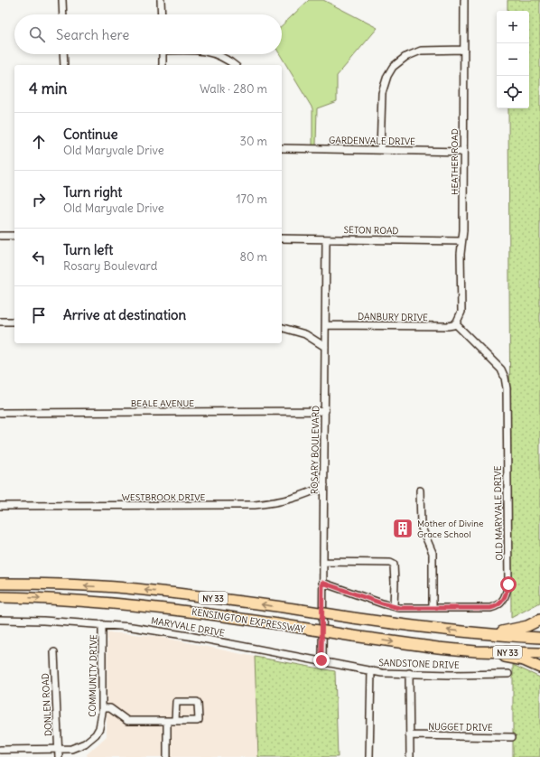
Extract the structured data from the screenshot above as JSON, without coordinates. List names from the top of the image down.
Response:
{
  "streets": {
    "highway": ["NY 33", "KENSINGTON EXPRESSWAY"],
    "street": [
      "GARDENVALE DRIVE",
      "HEATHER ROAD",
      "SETON ROAD",
      "DANBURY DRIVE",
      "BEALE AVENUE",
      "ROSARY BOULEVARD",
      "WESTBROOK DRIVE",
      "OLD MARYVALE DRIVE",
      "MARYVALE DRIVE",
      "SANDSTONE DRIVE",
      "COMMUNITY DRIVE",
      "DONLEN ROAD",
      "NUGGET DRIVE"
    ]
  },
  "crossings": [
    ["GARDENVALE DRIVE", "HEATHER ROAD"],
    ["HEATHER ROAD", "SETON ROAD"],
    ["HEATHER ROAD", "DANBURY DRIVE"],
    ["HEATHER ROAD", "OLD MARYVALE DRIVE"],
    ["SETON ROAD", "ROSARY BOULEVARD"],
    ["DANBURY DRIVE", "ROSARY BOULEVARD"],
    ["DANBURY DRIVE", "OLD MARYVALE DRIVE"],
    ["BEALE AVENUE", "ROSARY BOULEVARD"],
    ["ROSARY BOULEVARD", "WESTBROOK DRIVE"],
    ["ROSARY BOULEVARD", "OLD MARYVALE DRIVE"],
    ["ROSARY BOULEVARD", "MARYVALE DRIVE"],
    ["MARYVALE DRIVE", "SANDSTONE DRIVE"],
    ["MARYVALE DRIVE", "COMMUNITY DRIVE"],
    ["COMMUNITY DRIVE", "DONLEN ROAD"]
  ],
  "places": {
    "building": ["Mother of Divine Grace School"]
  },
  "page": {
    "map_buttons": ["+", "−"],
    "search": "Search here",
    "heading": ["4 min", "Walk · 280 m"],
    "list": [
      ["Continue", "Old Maryvale Drive", "30 m"],
      ["Turn right", "Old Maryvale Drive", "170 m"],
      ["Turn left", "Rosary Boulevard", "80 m"],
      "Arrive at destination"
    ]
  }
}
